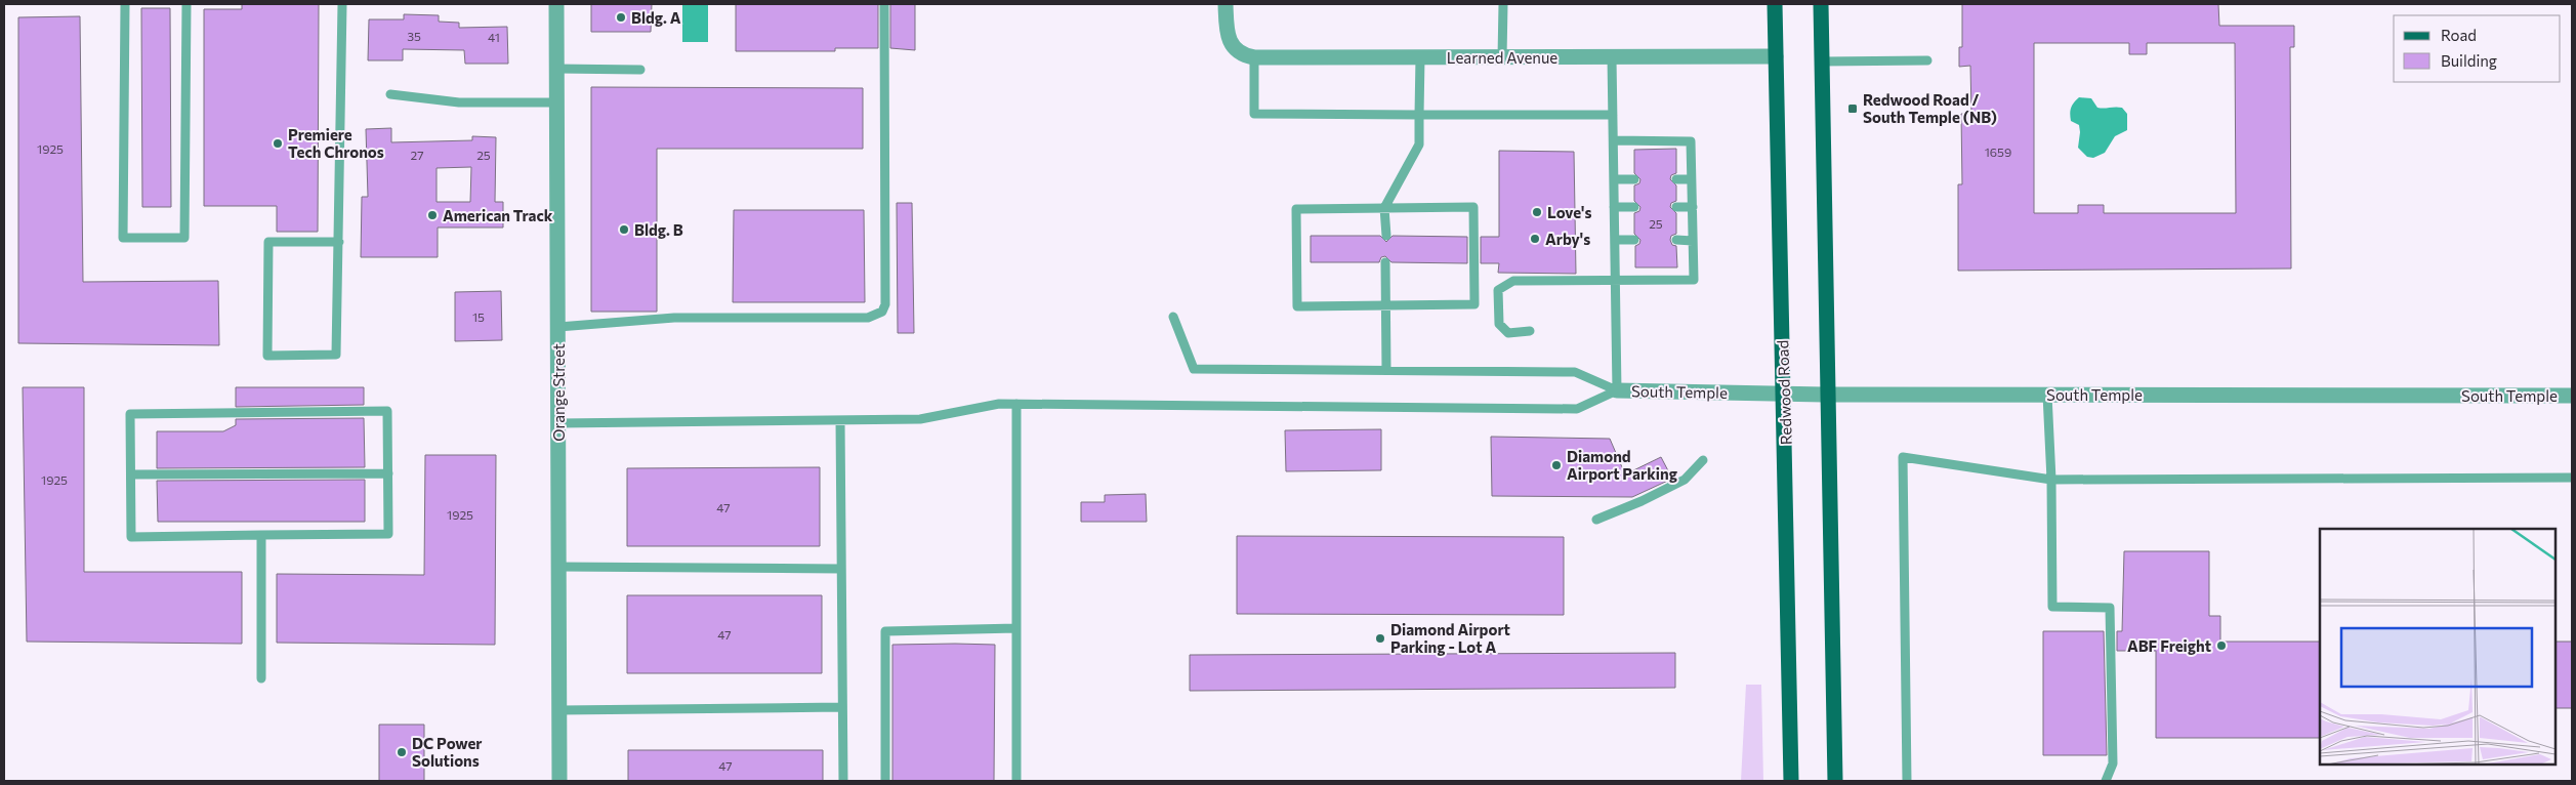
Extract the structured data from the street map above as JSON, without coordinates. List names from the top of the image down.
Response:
{
  "streets": {
    "main road": ["Redwood Road"],
    "street": ["Learned Avenue", "South Temple", "Orange Street"]
  },
  "crossings": [
    ["Learned Avenue", "Redwood Road"],
    ["South Temple", "Redwood Road"]
  ],
  "places": {
    "other": [
      "Bldg. A",
      "Premiere Tech Chronos",
      "Love's",
      "American Track",
      "Bldg. B",
      "Arby's",
      "Diamond Airport Parking",
      "Diamond Airport Parking - Lot A",
      "ABF Freight",
      "DC Power Solutions"
    ],
    "transit": ["Redwood Road / South Temple (NB)"]
  },
  "house_numbers": [
    "35",
    "41",
    "1925",
    "1659",
    "27",
    "25",
    "25",
    "15",
    "1925",
    "47",
    "1925",
    "47",
    "47"
  ],
  "legend": ["Road", "Building"]
}
